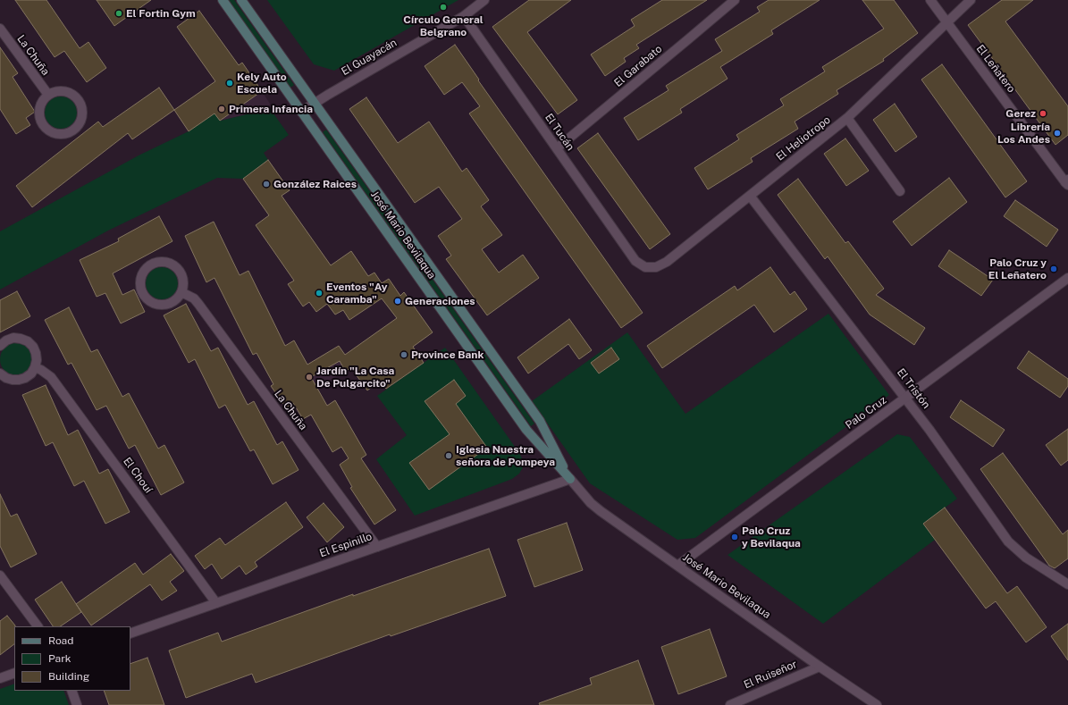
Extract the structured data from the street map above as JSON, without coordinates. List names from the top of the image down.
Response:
{
  "streets": {
    "main road": ["José Mario Bevilaqua"],
    "street": [
      "La Chuña",
      "El Guayacán",
      "El Garabato",
      "El Leñatero",
      "El Tucán",
      "El Heliotropo",
      "El Tristón",
      "Palo Cruz",
      "El Chouí",
      "El Espinillo",
      "El Ruiseñor"
    ]
  },
  "crossings": [
    ["La Chuña", "El Espinillo"],
    ["El Guayacán", "El Tucán"],
    ["El Guayacán", "José Mario Bevilaqua"],
    ["El Garabato", "El Tucán"],
    ["El Leñatero", "El Heliotropo"],
    ["El Tucán", "El Heliotropo"],
    ["El Heliotropo", "El Tristón"],
    ["José Mario Bevilaqua", "Palo Cruz"],
    ["José Mario Bevilaqua", "El Espinillo"],
    ["José Mario Bevilaqua", "El Ruiseñor"],
    ["El Tristón", "Palo Cruz"],
    ["El Chouí", "El Espinillo"]
  ],
  "places": [
    "Círculo General Belgrano",
    "El Fortin Gym",
    "Kely Auto Escuela",
    "Primera Infancia",
    "Gerez",
    "Librería Los Andes",
    "González Raices",
    "Palo Cruz y El Leñatero",
    "Eventos \"Ay Caramba\"",
    "Generaciones",
    "Province Bank",
    "Jardín \"La Casa De Pulgarcito\"",
    "Iglesia Nuestra señora de Pompeya",
    "Palo Cruz y Bevilaqua"
  ],
  "legend": ["Road", "Park", "Building"]
}
